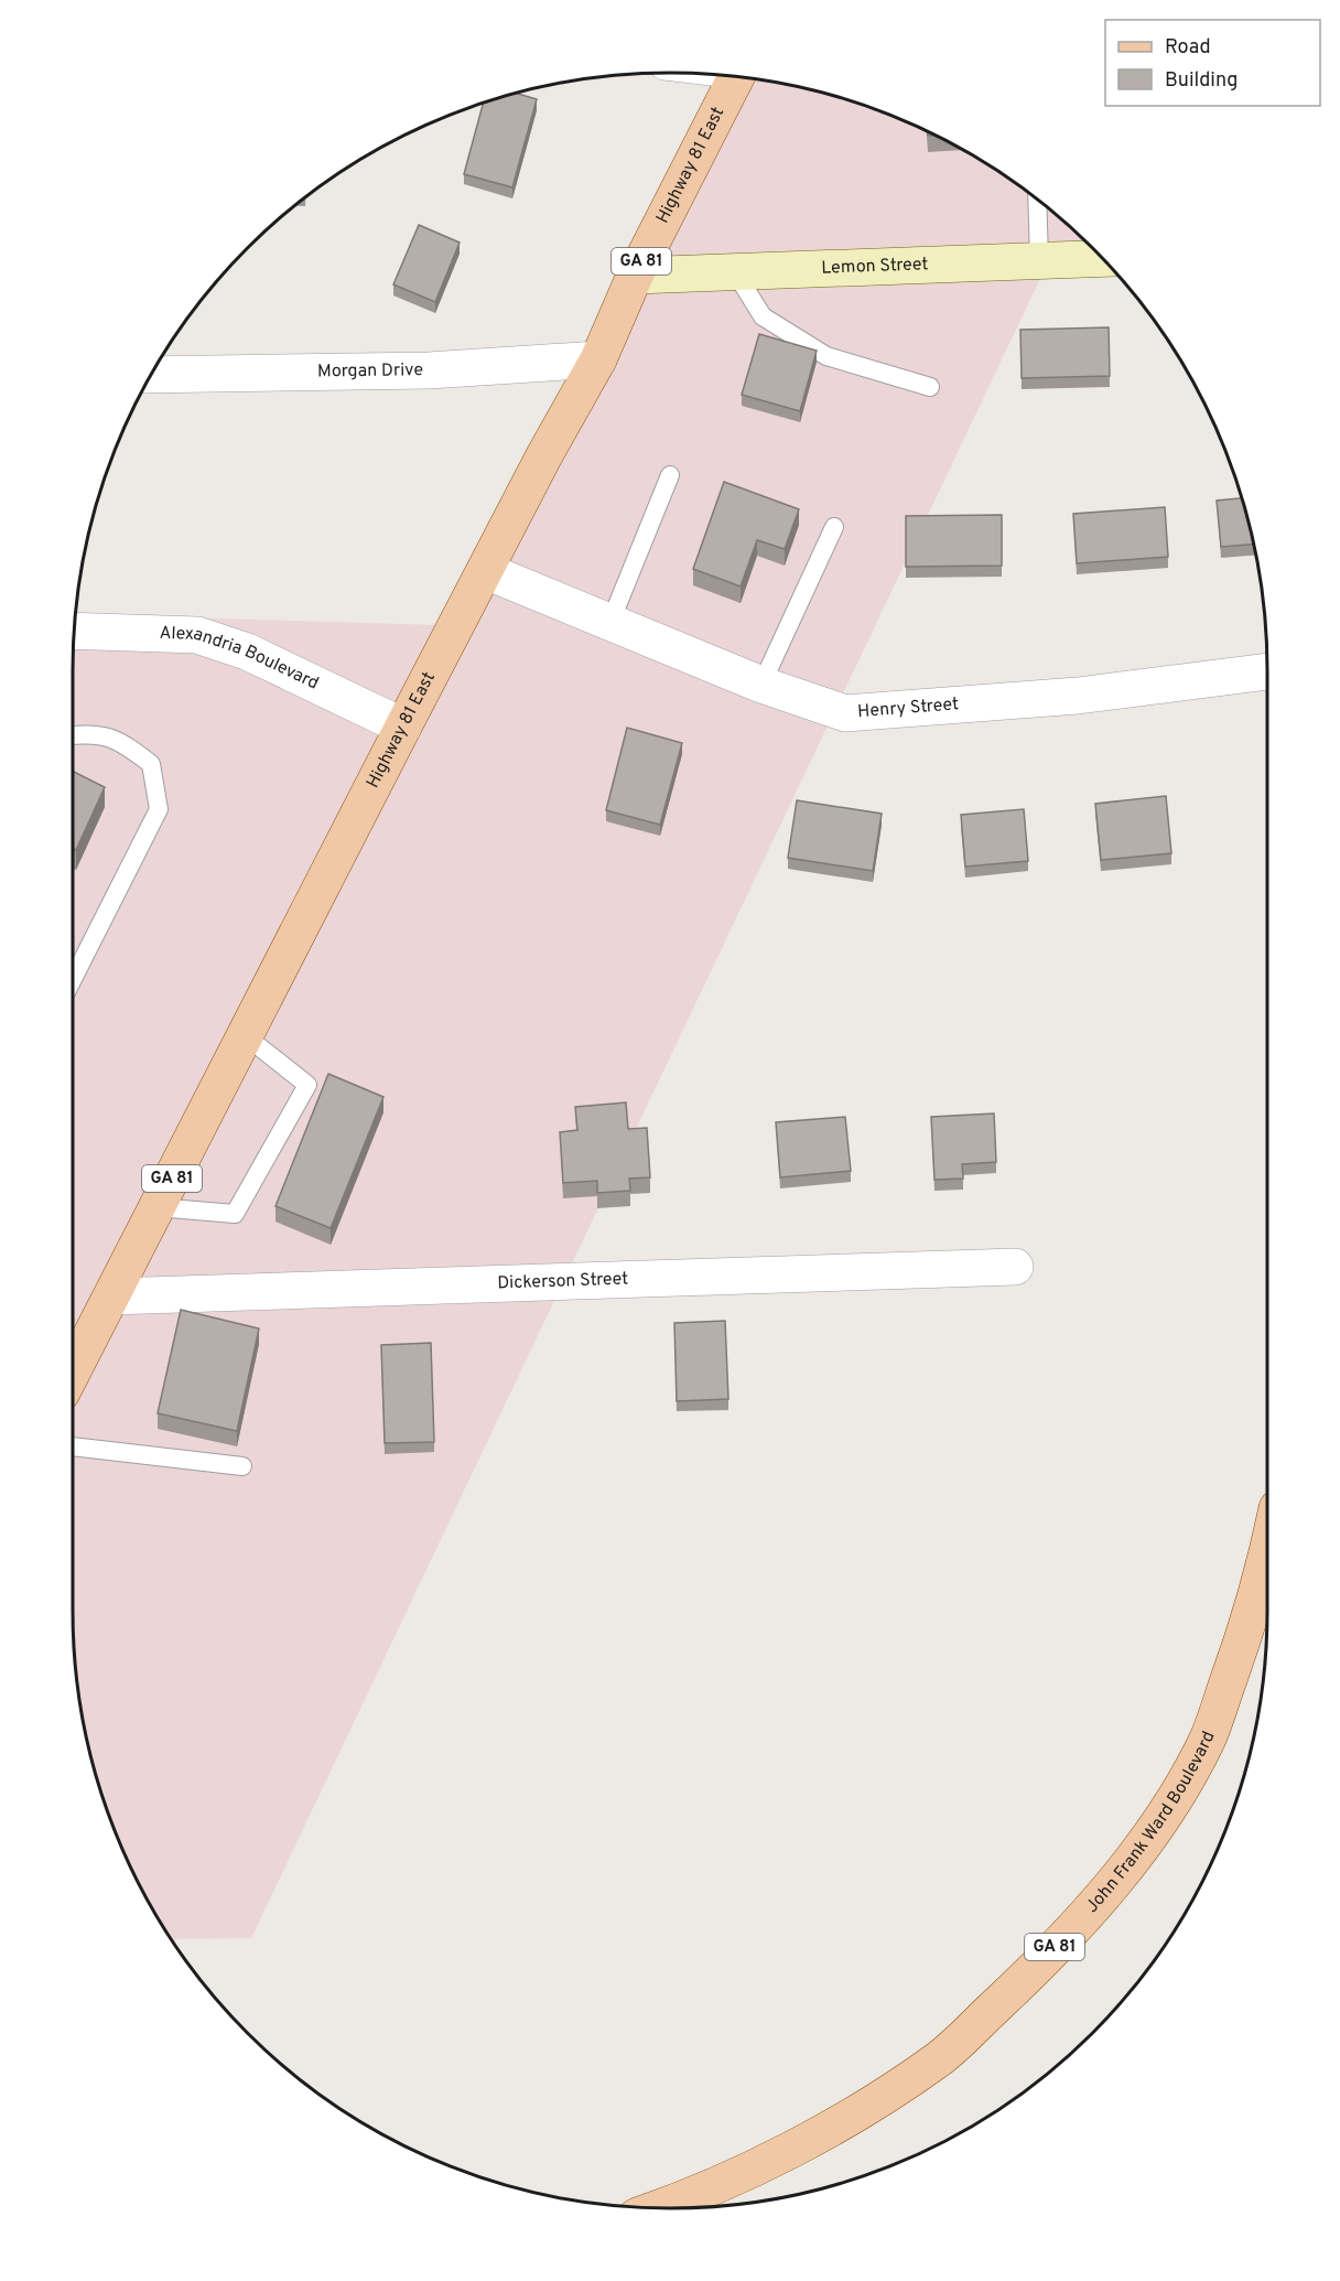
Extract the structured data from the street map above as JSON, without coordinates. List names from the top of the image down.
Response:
{
  "streets": {
    "main road": ["Highway 81 East", "GA 81", "John Frank Ward Boulevard"],
    "street": [
      "Lemon Street",
      "Morgan Drive",
      "Alexandria Boulevard",
      "Henry Street",
      "Dickerson Street"
    ]
  },
  "crossings": [
    ["Highway 81 East", "Lemon Street"],
    ["Highway 81 East", "Morgan Drive"],
    ["Highway 81 East", "Alexandria Boulevard"],
    ["Highway 81 East", "Henry Street"],
    ["Highway 81 East", "Dickerson Street"]
  ],
  "legend": ["Road", "Building"]
}
